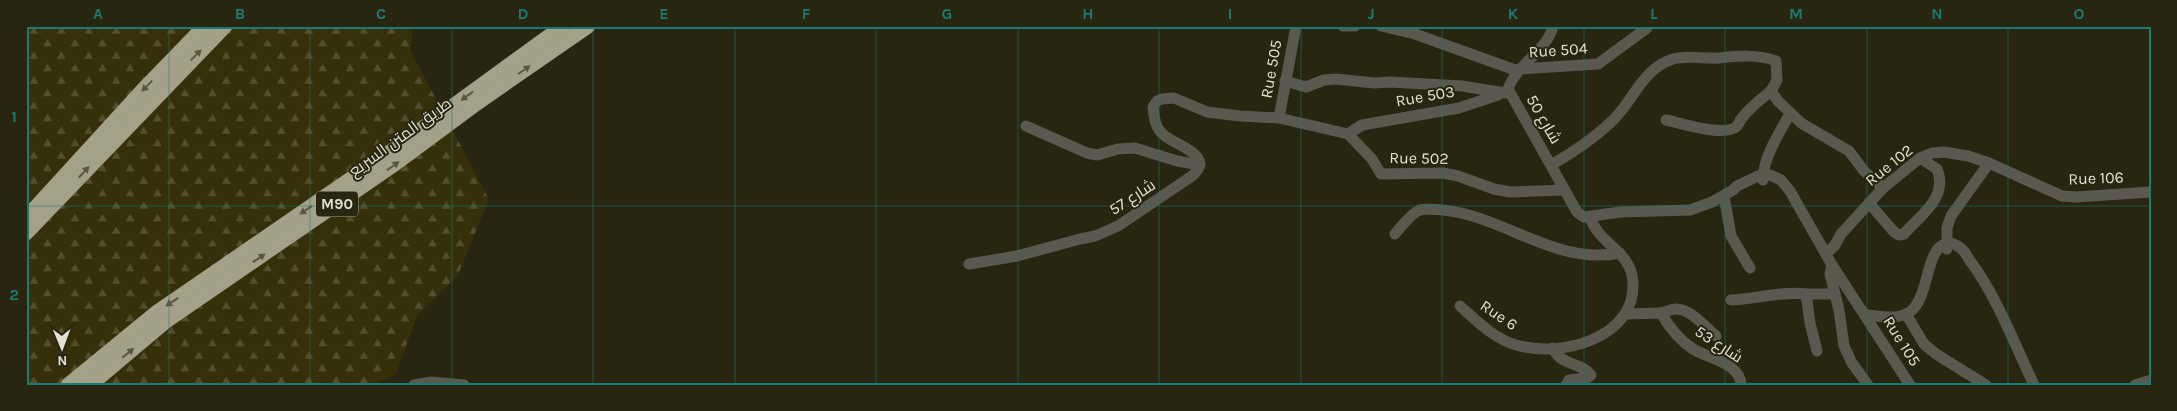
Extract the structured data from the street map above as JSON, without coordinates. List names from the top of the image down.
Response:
{
  "streets": {
    "highway": ["طريق المتن السريع", "M90"],
    "street": [
      "Rue 504",
      "Rue 505",
      "Rue 503",
      "شارع 50",
      "Rue 502",
      "Rue 102",
      "Rue 106",
      "شارع 57",
      "Rue 6",
      "Rue 105",
      "شارع 53"
    ]
  },
  "crossings": [
    ["Rue 504", "شارع 50"],
    ["Rue 503", "شارع 50"],
    ["Rue 503", "Rue 502"],
    ["شارع 50", "Rue 502"],
    ["Rue 102", "Rue 106"],
    ["Rue 102", "Rue 105"]
  ],
  "north": "bottom",
  "grid": {
    "columns": [
      "A",
      "B",
      "C",
      "D",
      "E",
      "F",
      "G",
      "H",
      "I",
      "J",
      "K",
      "L",
      "M",
      "N",
      "O"
    ],
    "rows": ["1", "2"]
  }
}
